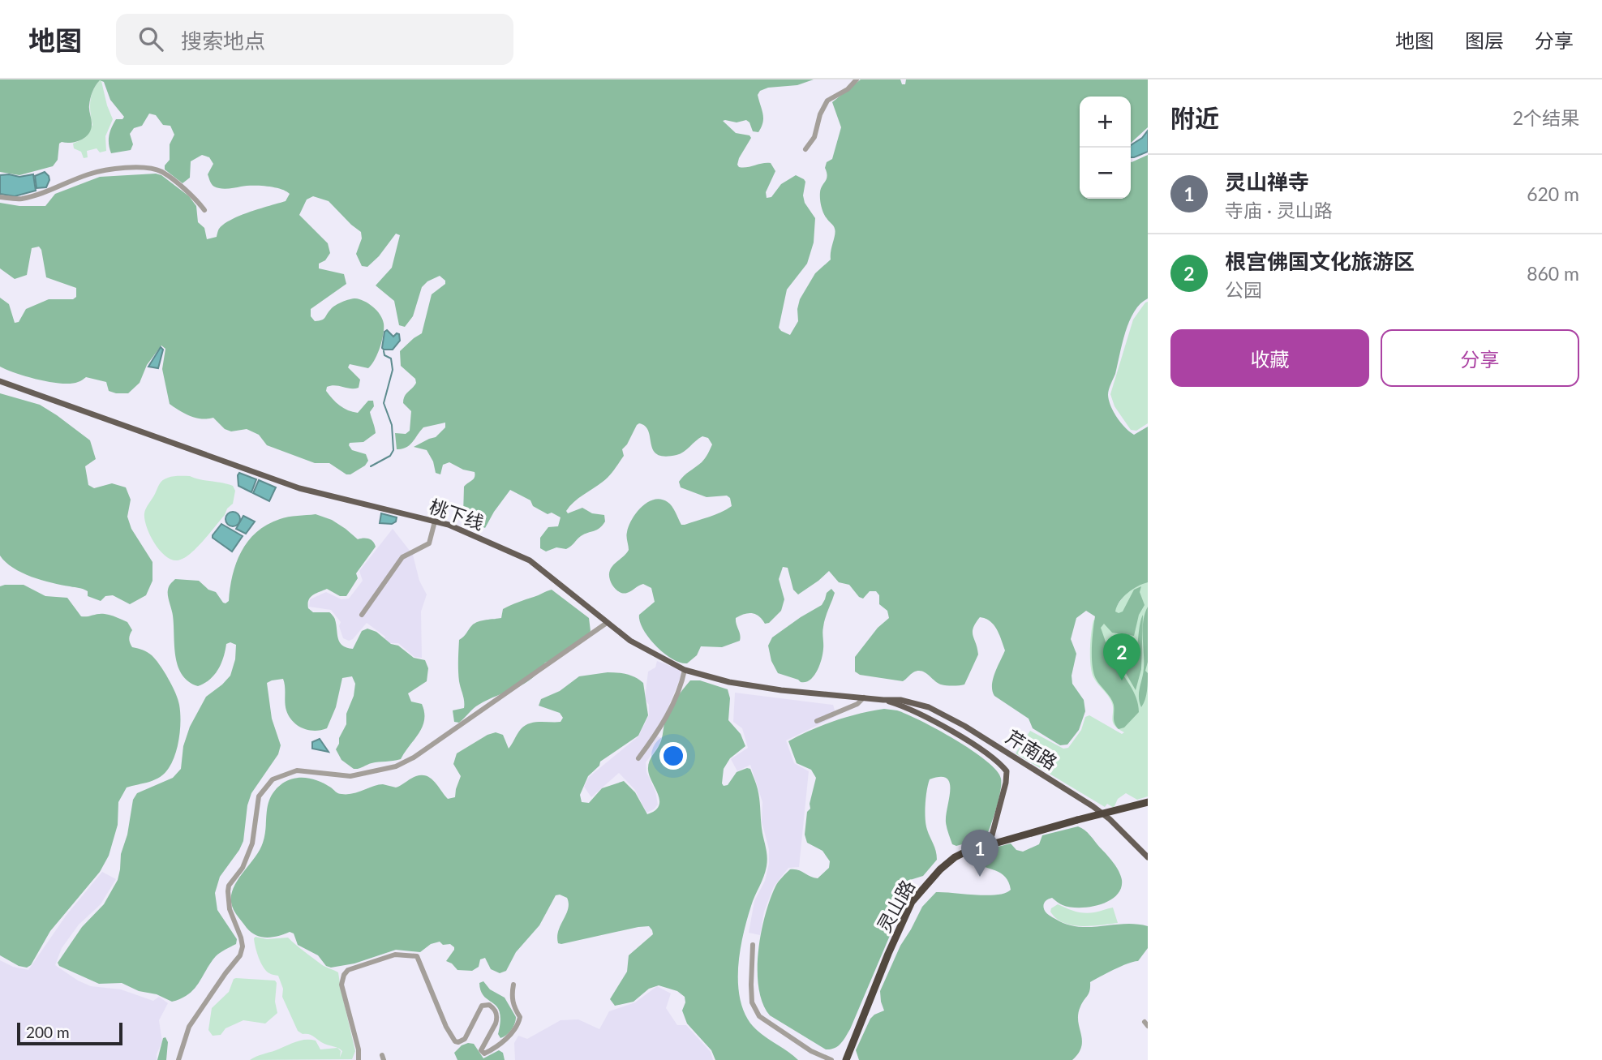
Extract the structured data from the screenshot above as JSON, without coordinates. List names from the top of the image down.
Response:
{
  "streets": {
    "highway": ["灵山路"],
    "main road": ["桃下线", "芹南路"]
  },
  "crossings": [
    ["桃下线", "芹南路"]
  ],
  "scale_bar": "200 m",
  "page": {
    "header": "地图",
    "search": "搜索地点",
    "nav": ["地图", "图层", "分享"],
    "heading": ["附近", "2个结果"],
    "map_buttons": ["+", "−"],
    "list": [
      {
        "mark": "1",
        "name": "灵山禅寺",
        "note": "寺庙 · 灵山路",
        "value": "620 m"
      },
      {
        "mark": "2",
        "name": "根宫佛国文化旅游区",
        "note": "公园",
        "value": "860 m"
      }
    ],
    "buttons": ["收藏", "分享"],
    "pins": ["2", "1"],
    "scale": "200 m"
  }
}
